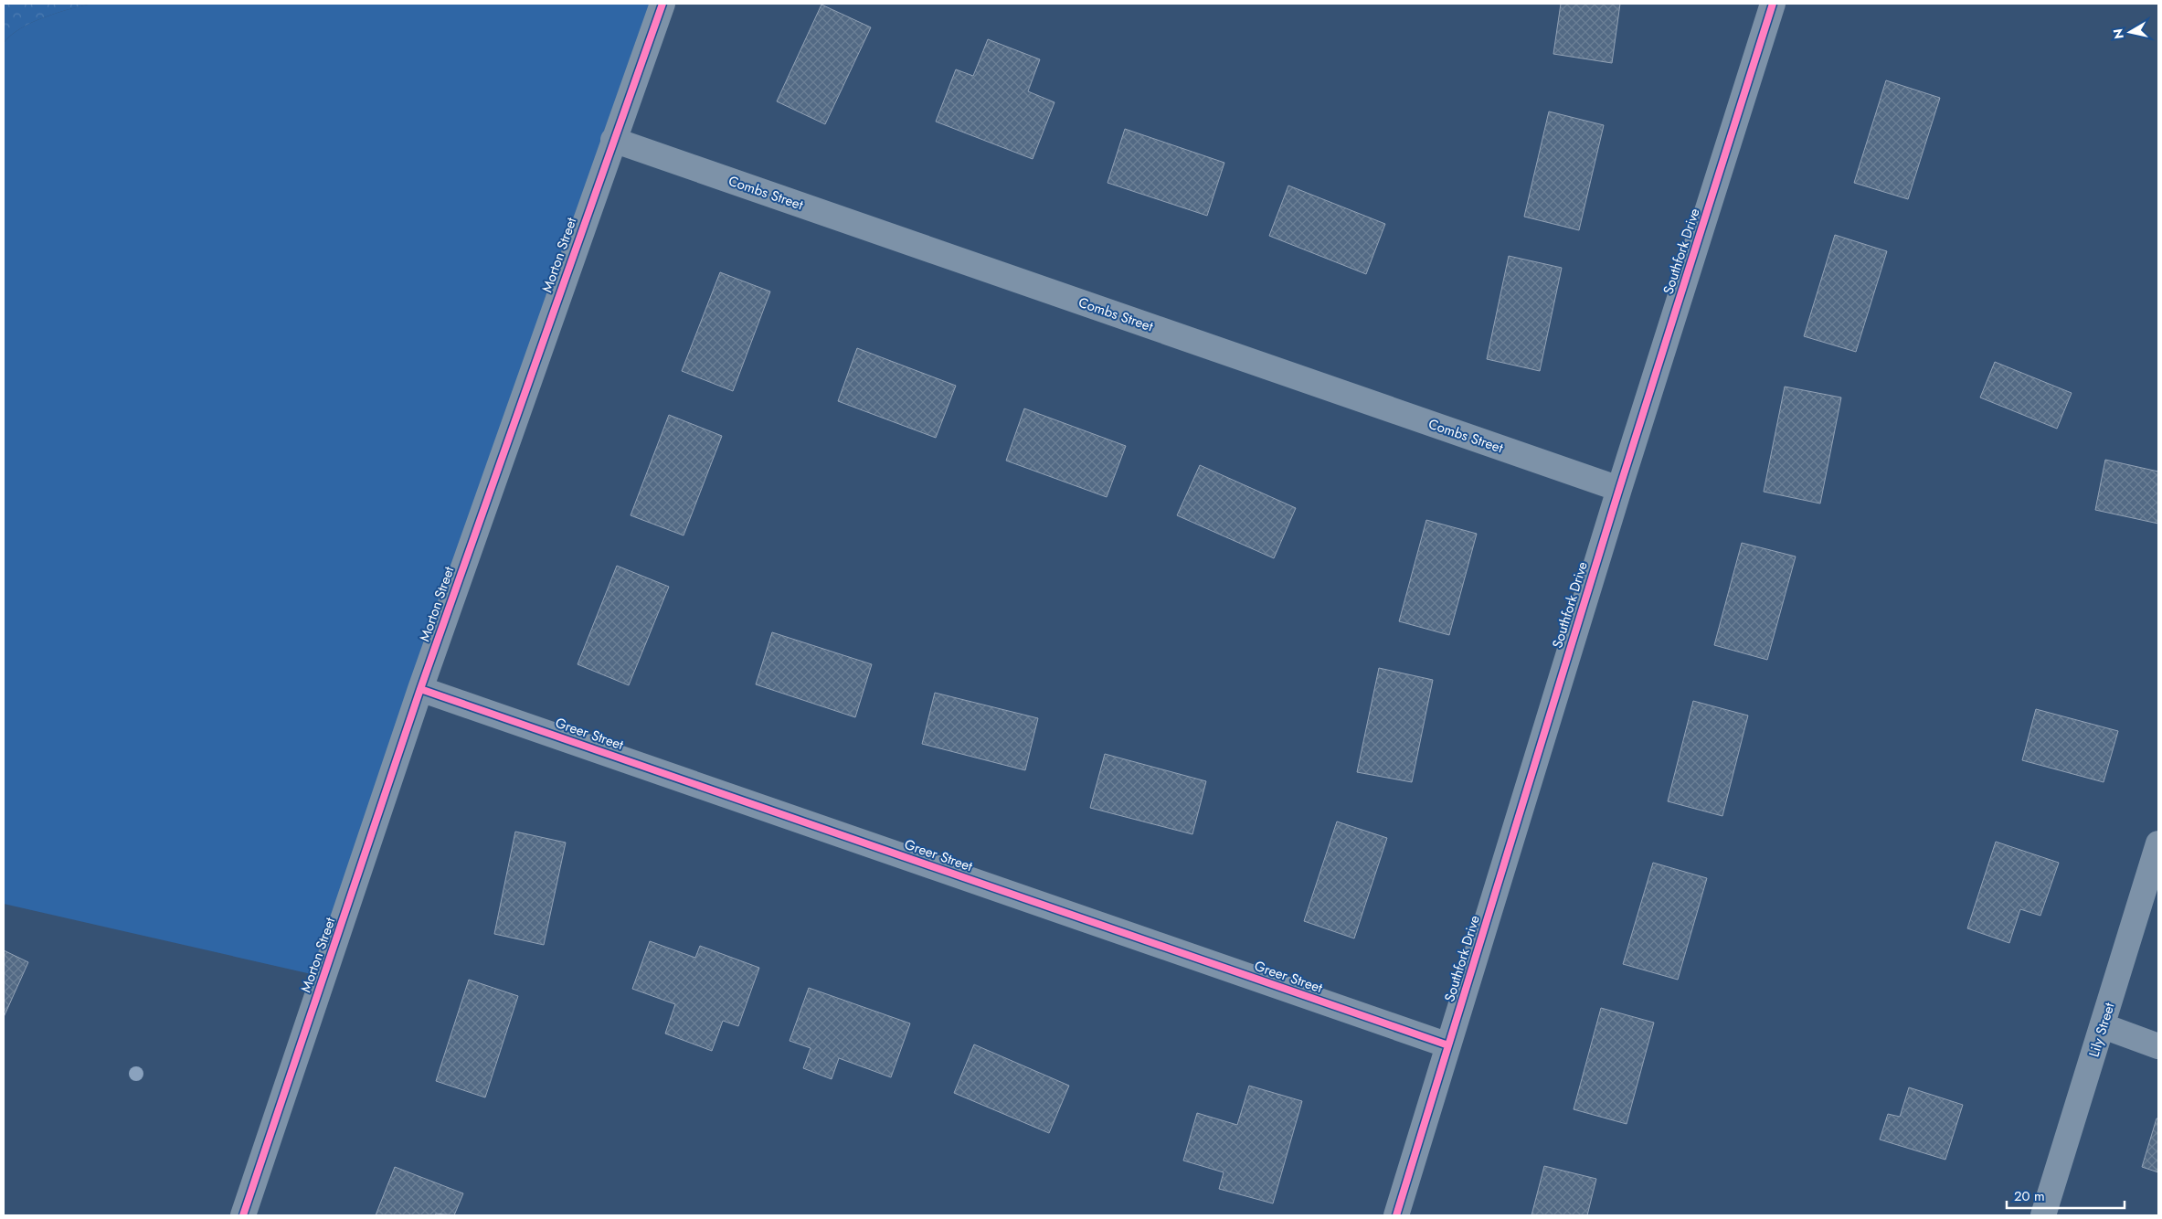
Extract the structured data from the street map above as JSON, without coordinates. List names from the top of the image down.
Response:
{
  "streets": {
    "street": [
      "Combs Street",
      "Southfork Drive",
      "Morton Street",
      "Greer Street",
      "Lily Street"
    ]
  },
  "crossings": [
    ["Combs Street", "Southfork Drive"],
    ["Combs Street", "Morton Street"],
    ["Southfork Drive", "Greer Street"],
    ["Morton Street", "Greer Street"]
  ],
  "scale_bar": "20 m",
  "north": "left"
}
